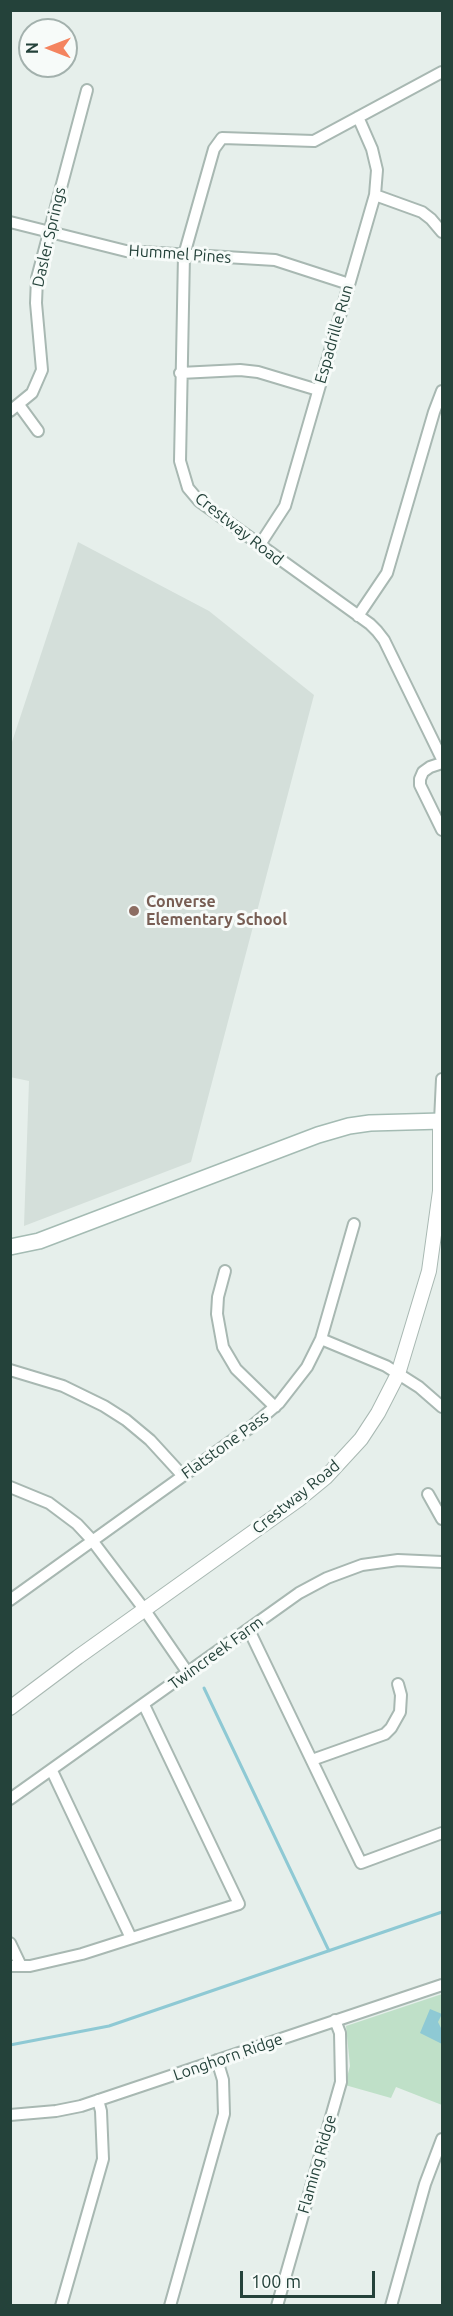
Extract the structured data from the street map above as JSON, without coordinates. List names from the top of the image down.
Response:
{
  "streets": {
    "street": [
      "Dasler Springs",
      "Hummel Pines",
      "Espadrille Run",
      "Crestway Road",
      "Flatstone Pass",
      "Twincreek Farm",
      "Longhorn Ridge",
      "Flaming Ridge"
    ]
  },
  "crossings": [
    ["Dasler Springs", "Hummel Pines"],
    ["Hummel Pines", "Espadrille Run"],
    ["Hummel Pines", "Crestway Road"],
    ["Espadrille Run", "Crestway Road"],
    ["Longhorn Ridge", "Flaming Ridge"]
  ],
  "places": ["Converse Elementary School"],
  "scale_bar": "100 m",
  "north": "left"
}
